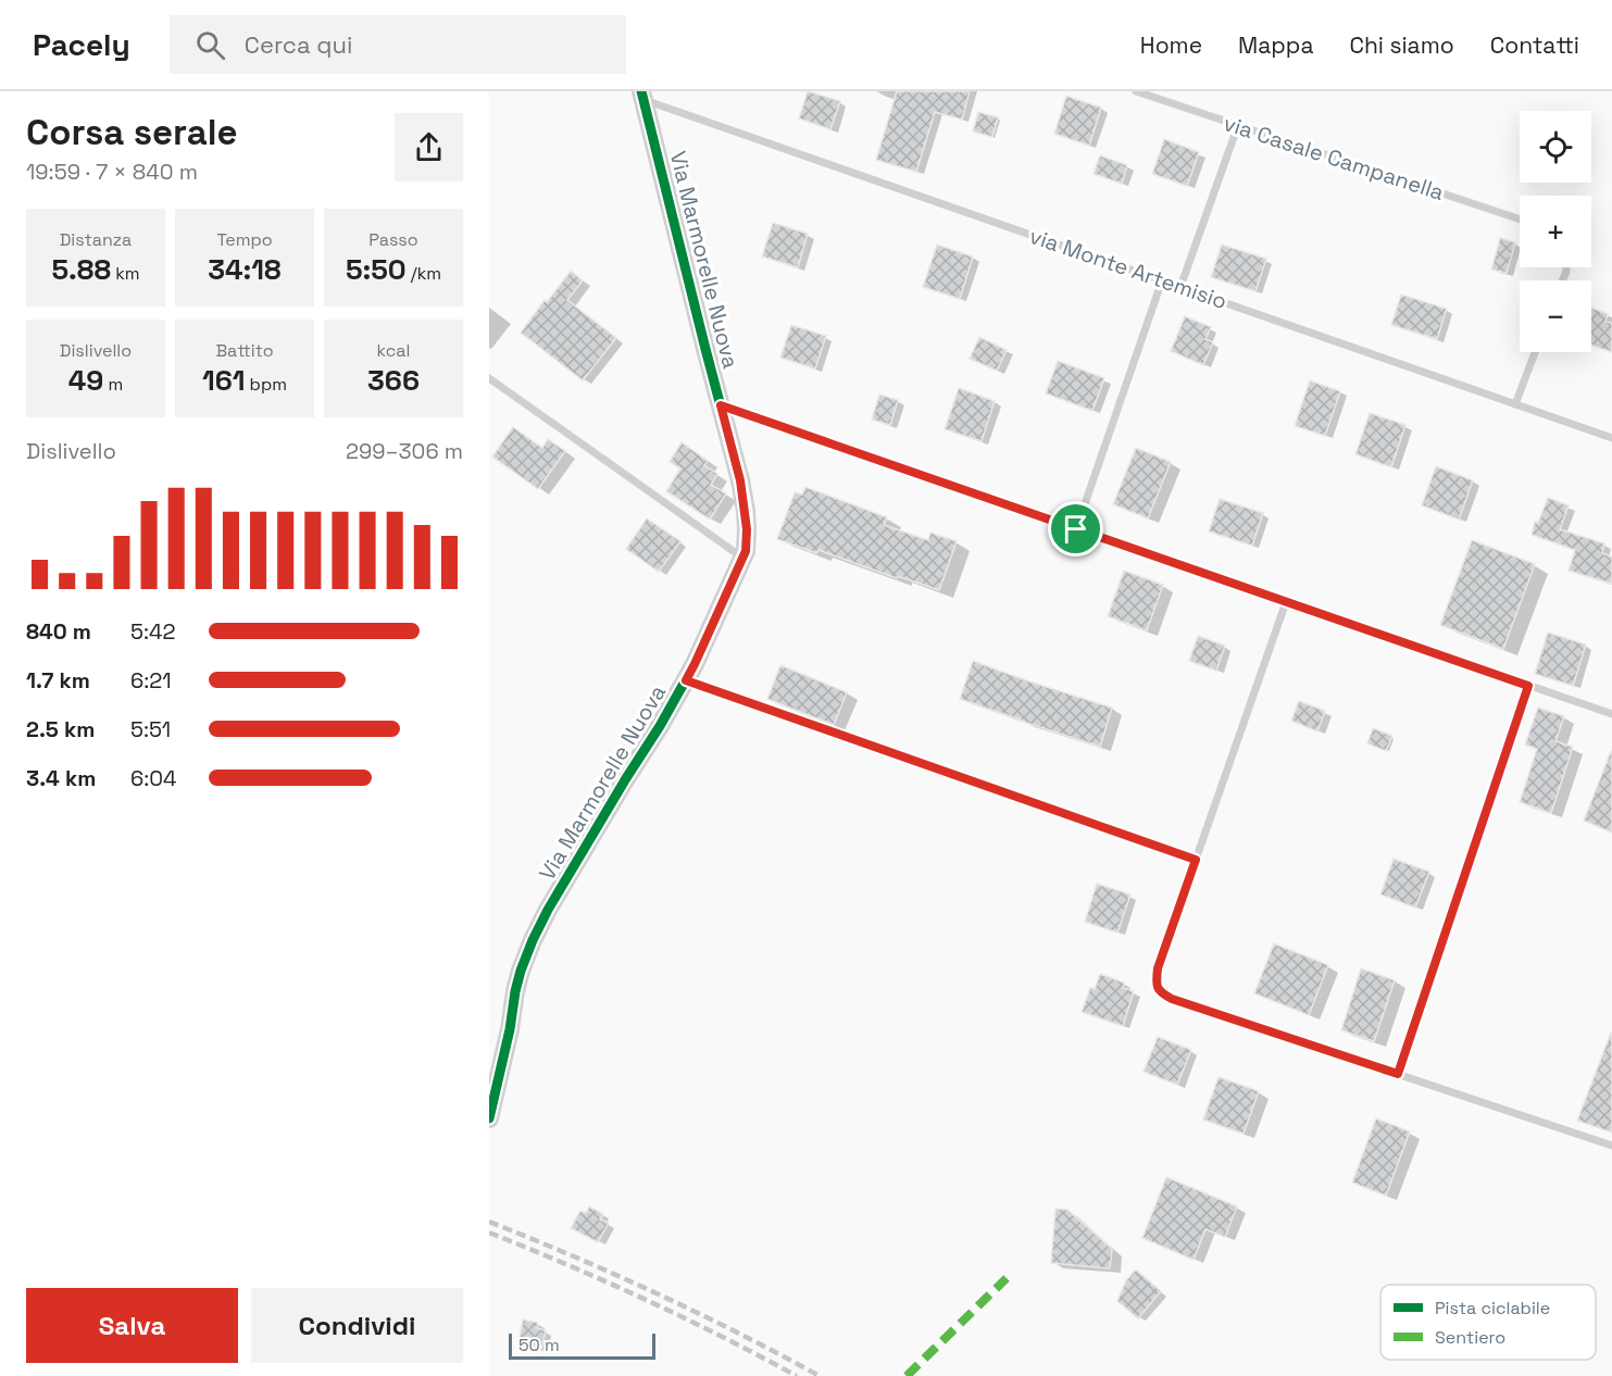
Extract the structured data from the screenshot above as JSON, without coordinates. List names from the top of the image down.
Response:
{
  "streets": {
    "street": ["Via Marmorelle Nuova"],
    "lane": ["via Casale Campanella", "via Monte Artemisio"]
  },
  "crossings": [
    ["Via Marmorelle Nuova", "via Monte Artemisio"]
  ],
  "legend": ["Pista ciclabile", "Sentiero"],
  "scale_bar": "50 m",
  "page": {
    "header": "Pacely",
    "search": "Cerca qui",
    "nav": [
      "Home",
      "Mappa",
      "Chi siamo",
      "Contatti"
    ],
    "heading": ["Corsa serale", "19:59 · 7 × 840 m"],
    "map_buttons": ["+", "−"],
    "stats": [
      ["Distanza", "5.88 km"],
      ["Tempo", "34:18"],
      ["Passo", "5:50 /km"],
      ["Dislivello", "49 m"],
      ["Battito", "161 bpm"],
      ["kcal", "366"]
    ],
    "chart": ["Dislivello", "299–306 m"],
    "list": [
      {
        "name": "840 m",
        "note": "5:42"
      },
      {
        "name": "1.7 km",
        "note": "6:21"
      },
      {
        "name": "2.5 km",
        "note": "5:51"
      },
      {
        "name": "3.4 km",
        "note": "6:04"
      }
    ],
    "buttons": ["Salva", "Condividi"],
    "scale": "50 m"
  }
}
